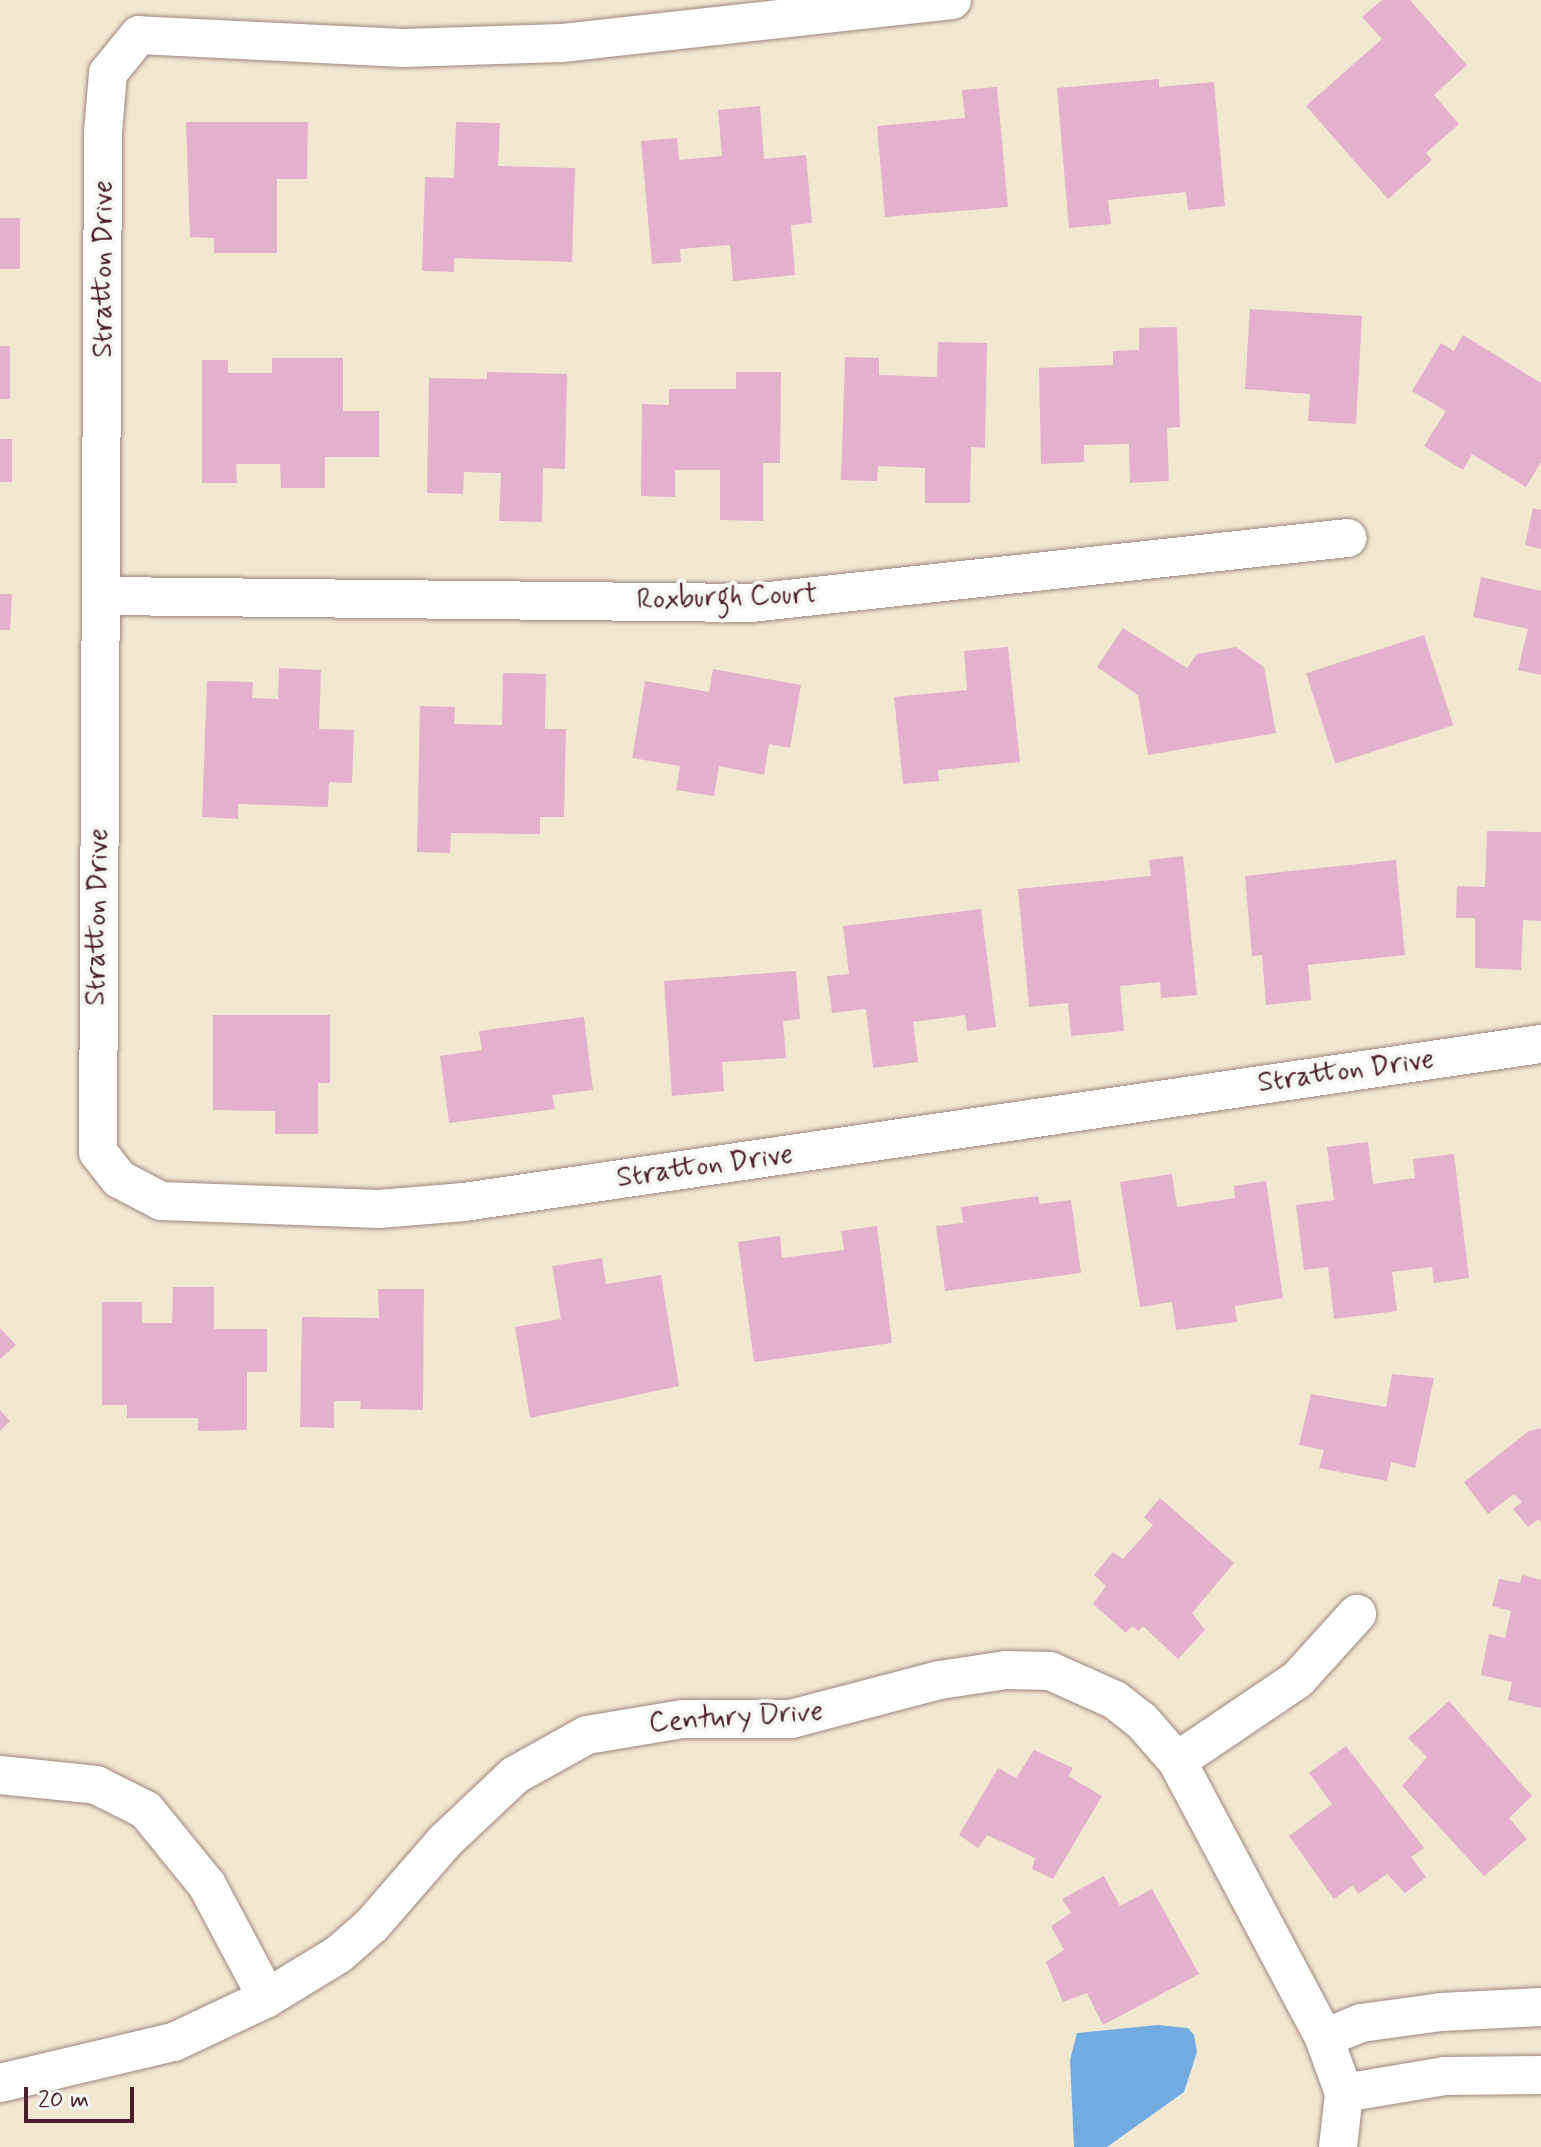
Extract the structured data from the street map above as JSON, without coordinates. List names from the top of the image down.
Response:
{
  "streets": {
    "street": ["Stratton Drive", "Roxburgh Court", "Century Drive"]
  },
  "crossings": [
    ["Stratton Drive", "Roxburgh Court"]
  ],
  "scale_bar": "20 m"
}
